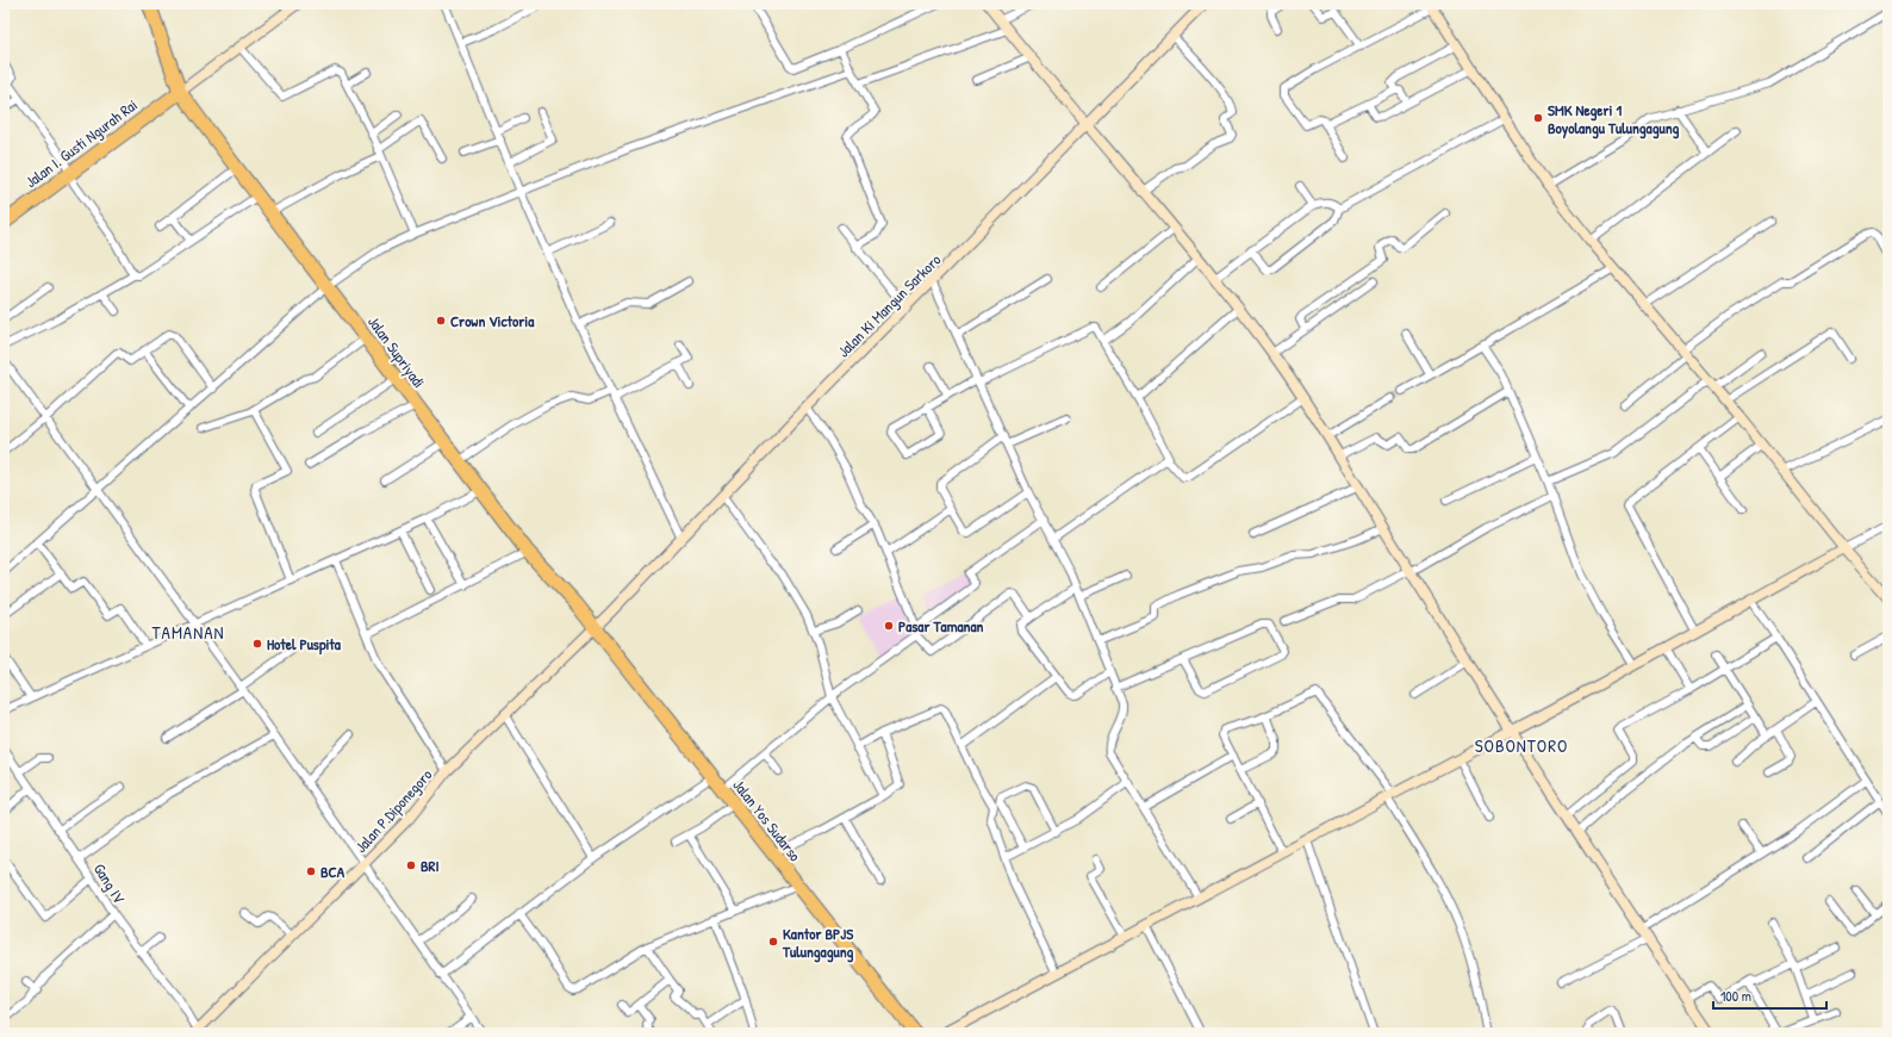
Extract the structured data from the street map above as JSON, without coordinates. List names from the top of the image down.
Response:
{
  "streets": {
    "highway": ["Jalan I. Gusti Ngurah Rai", "Jalan Supriyadi", "Jalan Yos Sudarso"],
    "street": ["Jalan Ki Mangun Sarkoro", "Jalan P.Diponegoro", "Gang IV"]
  },
  "crossings": [
    ["Jalan I. Gusti Ngurah Rai", "Jalan Supriyadi"],
    ["Jalan Ki Mangun Sarkoro", "Jalan Supriyadi"],
    ["Jalan Ki Mangun Sarkoro", "Jalan P.Diponegoro"],
    ["Jalan Ki Mangun Sarkoro", "Jalan Yos Sudarso"],
    ["Jalan Supriyadi", "Jalan P.Diponegoro"],
    ["Jalan Supriyadi", "Jalan Yos Sudarso"],
    ["Jalan P.Diponegoro", "Jalan Yos Sudarso"],
    ["Jalan P.Diponegoro", "Gang IV"]
  ],
  "districts": ["TAMANAN", "SOBONTORO"],
  "places": [
    "SMK Negeri 1 Boyolangu Tulungagung",
    "Crown Victoria",
    "Pasar Tamanan",
    "Hotel Puspita",
    "BRI",
    "BCA",
    "Kantor BPJS Tulungagung"
  ],
  "scale_bar": "100 m"
}
